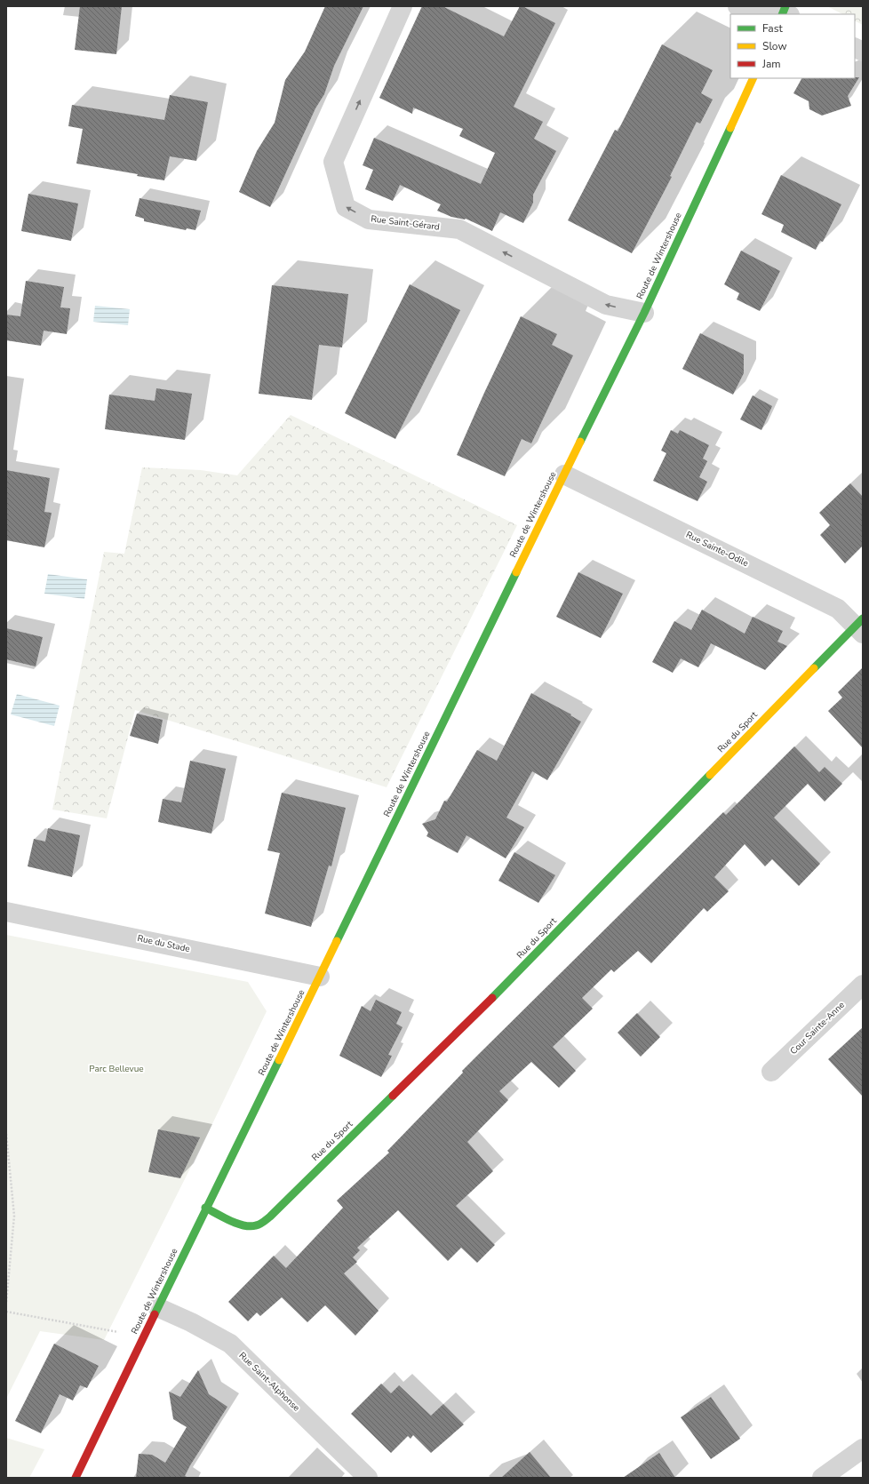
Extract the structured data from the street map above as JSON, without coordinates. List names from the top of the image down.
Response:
{
  "streets": {
    "street": [
      "Rue Saint-Gérard",
      "Route de Wintershouse",
      "Rue Sainte-Odile",
      "Rue du Sport",
      "Rue du Stade",
      "Cour Sainte-Anne",
      "Rue Saint-Alphonse"
    ]
  },
  "crossings": [
    ["Rue Saint-Gérard", "Route de Wintershouse"],
    ["Route de Wintershouse", "Rue Sainte-Odile"],
    ["Route de Wintershouse", "Rue du Sport"],
    ["Route de Wintershouse", "Rue du Stade"],
    ["Route de Wintershouse", "Rue Saint-Alphonse"],
    ["Rue Sainte-Odile", "Rue du Sport"]
  ],
  "parks": ["Parc Bellevue"],
  "legend": ["Fast", "Slow", "Jam"]
}
